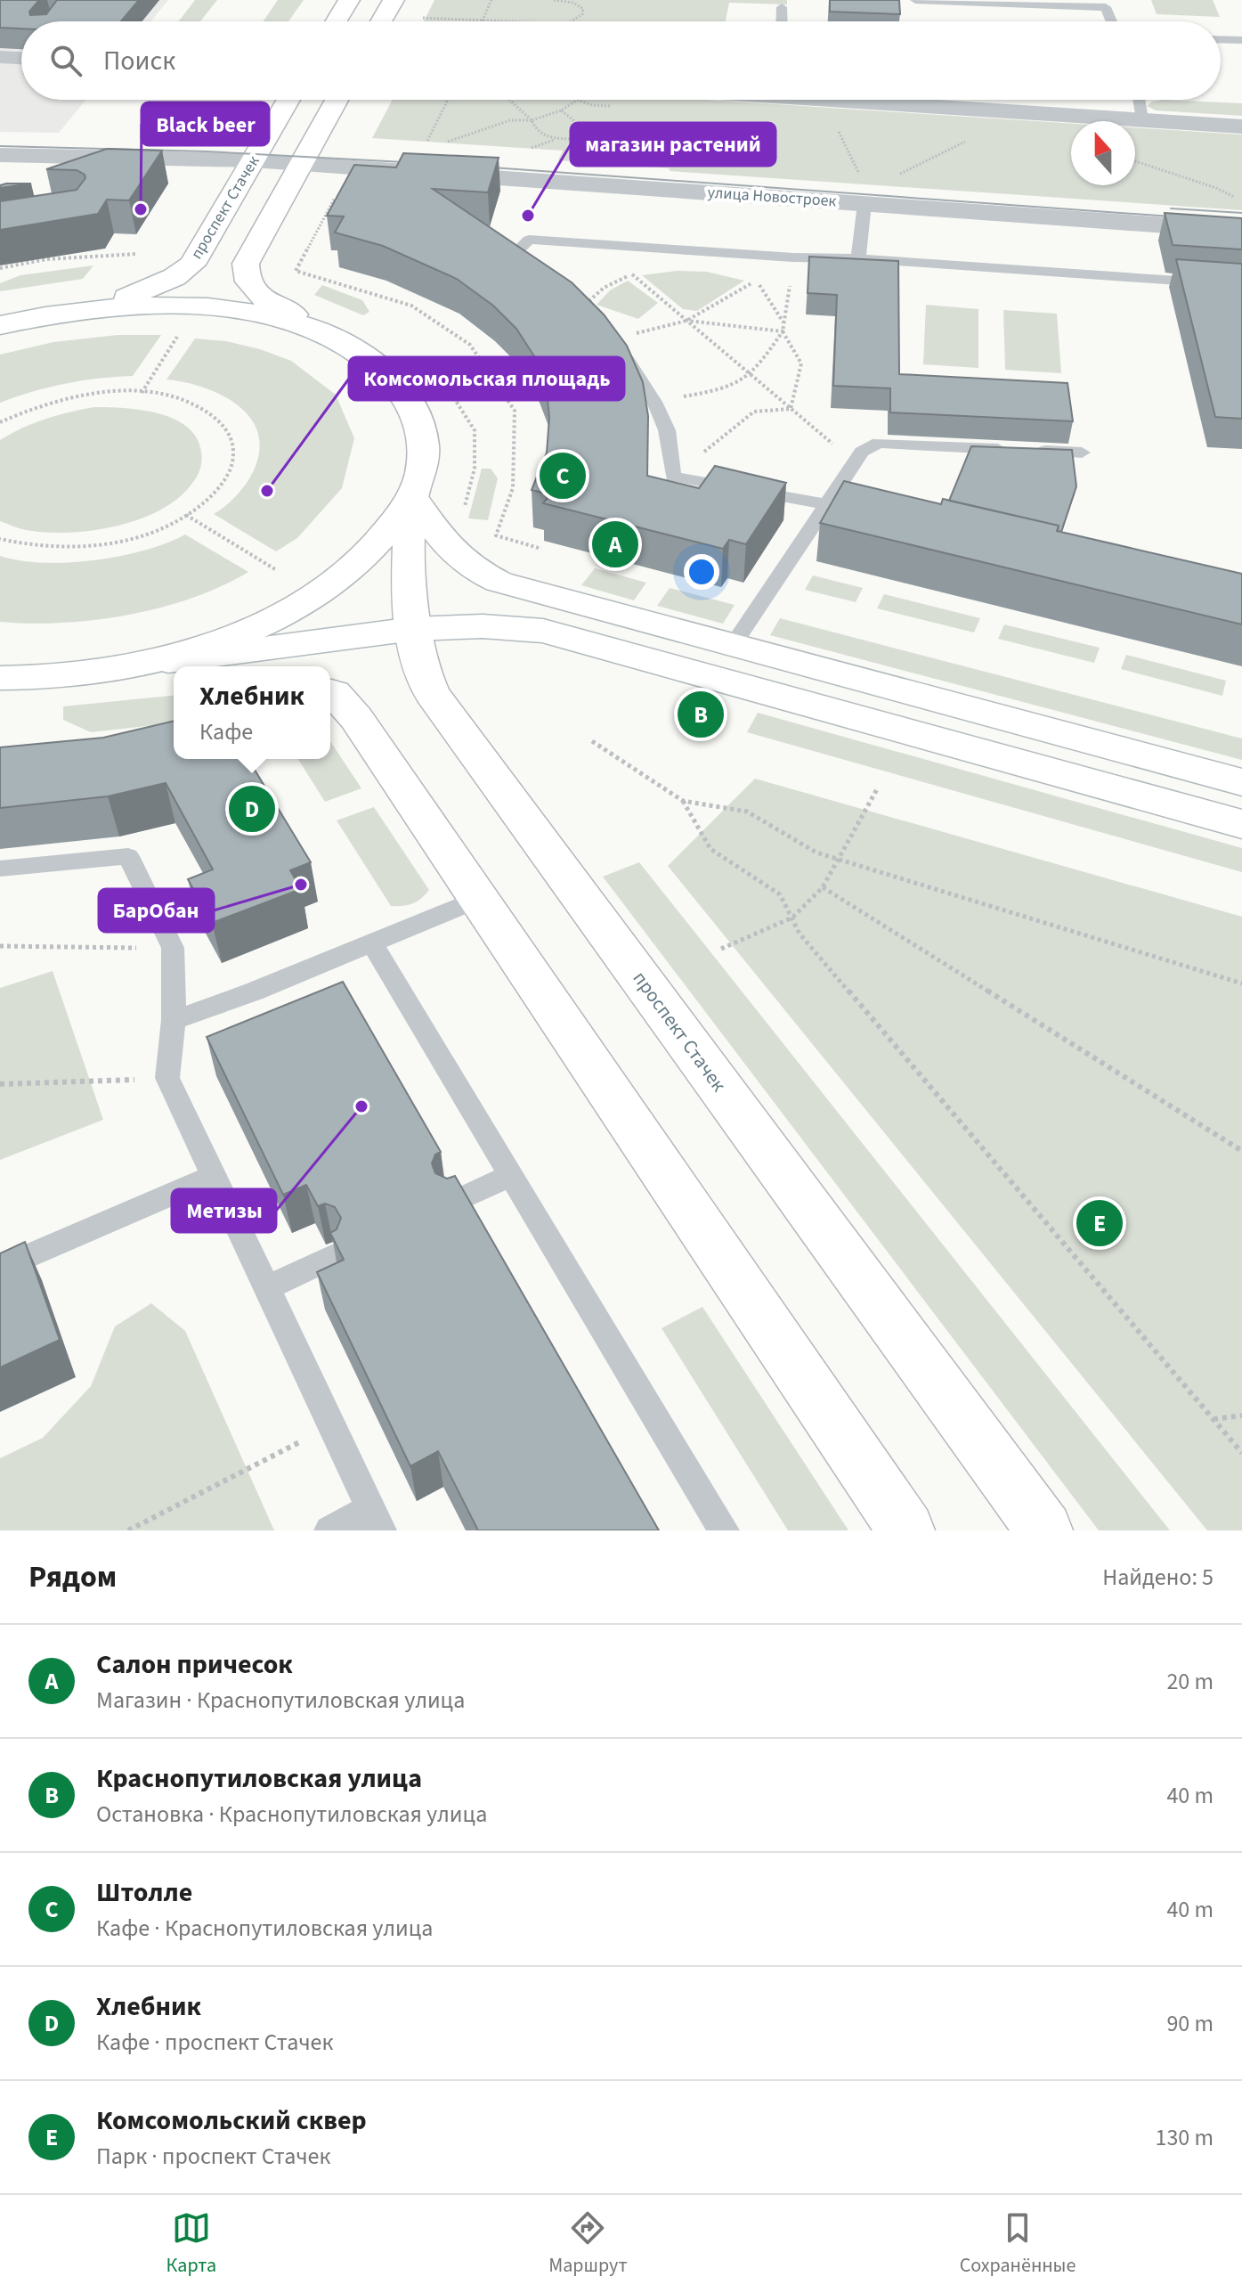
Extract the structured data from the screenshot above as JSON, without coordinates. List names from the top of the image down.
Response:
{
  "streets": {
    "main road": ["проспект Стачек"],
    "street": ["улица Новостроек"]
  },
  "crossings": [
    ["улица Новостроек", "проспект Стачек"]
  ],
  "places": [
    "Black beer",
    "магазин растений",
    "Комсомольская площадь",
    "БарОбан",
    "Метизы"
  ],
  "north": "top",
  "page": {
    "search": "Поиск",
    "pins": [
      "C",
      "A",
      "B",
      "D",
      "E"
    ],
    "popup": ["Хлебник", "Кафе"],
    "heading": ["Рядом", "Найдено: 5"],
    "list": [
      {
        "mark": "A",
        "name": "Салон причесок",
        "note": "Магазин · Краснопутиловская улица",
        "value": "20 m"
      },
      {
        "mark": "B",
        "name": "Краснопутиловская улица",
        "note": "Остановка · Краснопутиловская улица",
        "value": "40 m"
      },
      {
        "mark": "C",
        "name": "Штолле",
        "note": "Кафе · Краснопутиловская улица",
        "value": "40 m"
      },
      {
        "mark": "D",
        "name": "Хлебник",
        "note": "Кафе · проспект Стачек",
        "value": "90 m"
      },
      {
        "mark": "E",
        "name": "Комсомольский сквер",
        "note": "Парк · проспект Стачек",
        "value": "130 m"
      }
    ],
    "nav": ["Карта", "Маршрут", "Сохранённые"]
  }
}
